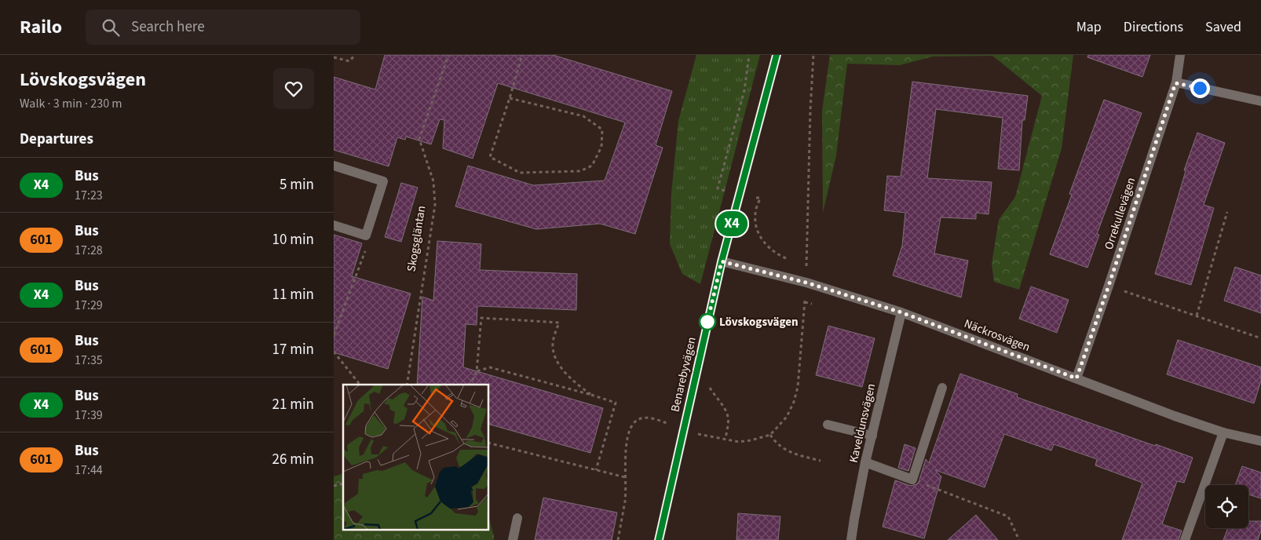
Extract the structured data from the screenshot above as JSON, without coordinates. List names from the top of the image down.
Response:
{
  "streets": {
    "street": [
      "Orrekullevägen",
      "Näckrosvägen",
      "Benarebyvägen",
      "Kaveldunsvägen"
    ],
    "path": ["Skogsgläntan"]
  },
  "crossings": [
    ["Orrekullevägen", "Näckrosvägen"],
    ["Näckrosvägen", "Benarebyvägen"],
    ["Näckrosvägen", "Kaveldunsvägen"]
  ],
  "places": ["Lövskogsvägen"],
  "lines": ["bus line X4"],
  "page": {
    "header": "Railo",
    "search": "Search here",
    "nav": ["Map", "Directions", "Saved"],
    "heading": [
      ["Lövskogsvägen", "Walk · 3 min · 230 m"],
      "Departures"
    ],
    "on_map": "X4",
    "list": [
      {
        "mark": "X4",
        "name": "Bus",
        "note": "17:23",
        "value": "5 min"
      },
      {
        "mark": "601",
        "name": "Bus",
        "note": "17:28",
        "value": "10 min"
      },
      {
        "mark": "X4",
        "name": "Bus",
        "note": "17:29",
        "value": "11 min"
      },
      {
        "mark": "601",
        "name": "Bus",
        "note": "17:35",
        "value": "17 min"
      },
      {
        "mark": "X4",
        "name": "Bus",
        "note": "17:39",
        "value": "21 min"
      },
      {
        "mark": "601",
        "name": "Bus",
        "note": "17:44",
        "value": "26 min"
      }
    ]
  }
}
